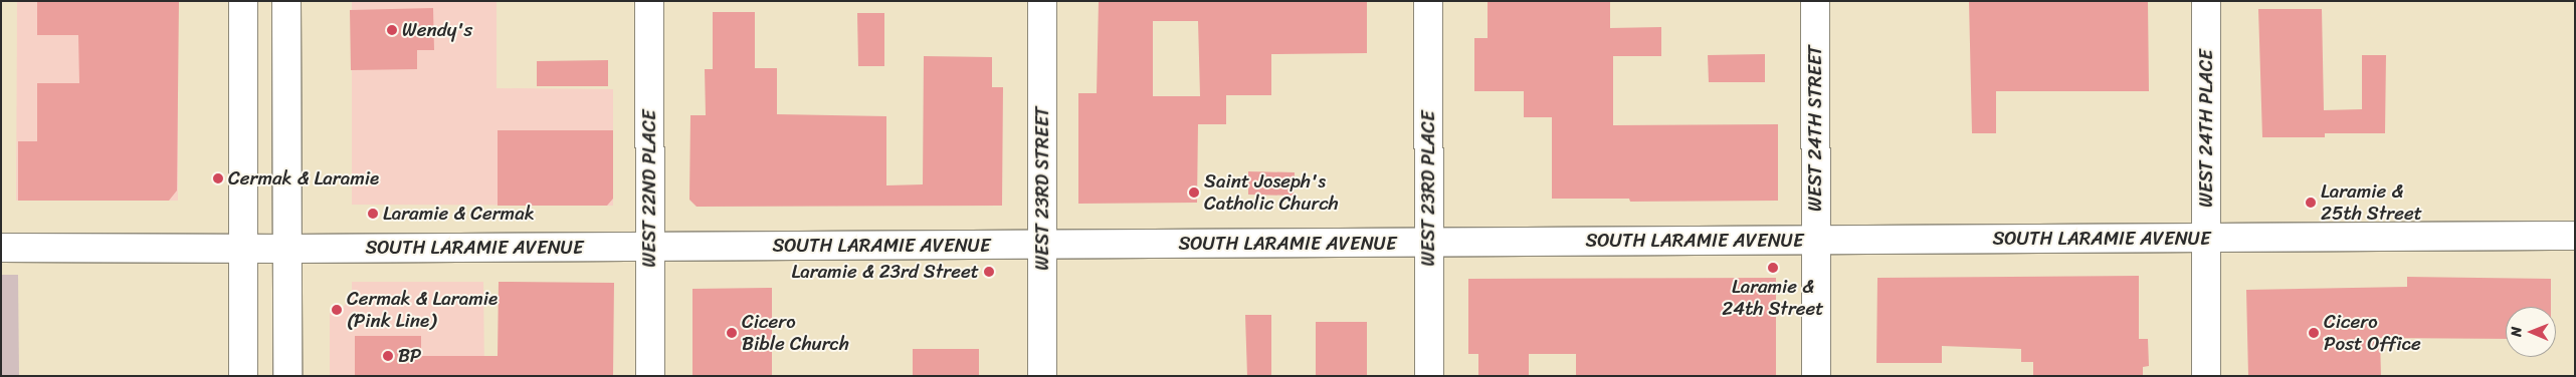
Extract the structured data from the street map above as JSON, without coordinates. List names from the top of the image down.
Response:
{
  "streets": {
    "main road": [
      "WEST 24TH STREET",
      "WEST 24TH PLACE",
      "WEST 22ND PLACE",
      "WEST 23RD STREET",
      "WEST 23RD PLACE",
      "SOUTH LARAMIE AVENUE"
    ]
  },
  "crossings": [
    ["WEST 24TH STREET", "SOUTH LARAMIE AVENUE"],
    ["WEST 24TH PLACE", "SOUTH LARAMIE AVENUE"],
    ["WEST 22ND PLACE", "SOUTH LARAMIE AVENUE"],
    ["WEST 23RD STREET", "SOUTH LARAMIE AVENUE"],
    ["WEST 23RD PLACE", "SOUTH LARAMIE AVENUE"]
  ],
  "places": [
    "Wendy's",
    "Cermak & Laramie",
    "Saint Joseph's Catholic Church",
    "Laramie & 25th Street",
    "Laramie & Cermak",
    "Laramie & 24th Street",
    "Laramie & 23rd Street",
    "Cermak & Laramie (Pink Line)",
    "Cicero Bible Church",
    "Cicero Post Office",
    "BP"
  ],
  "north": "left"
}
